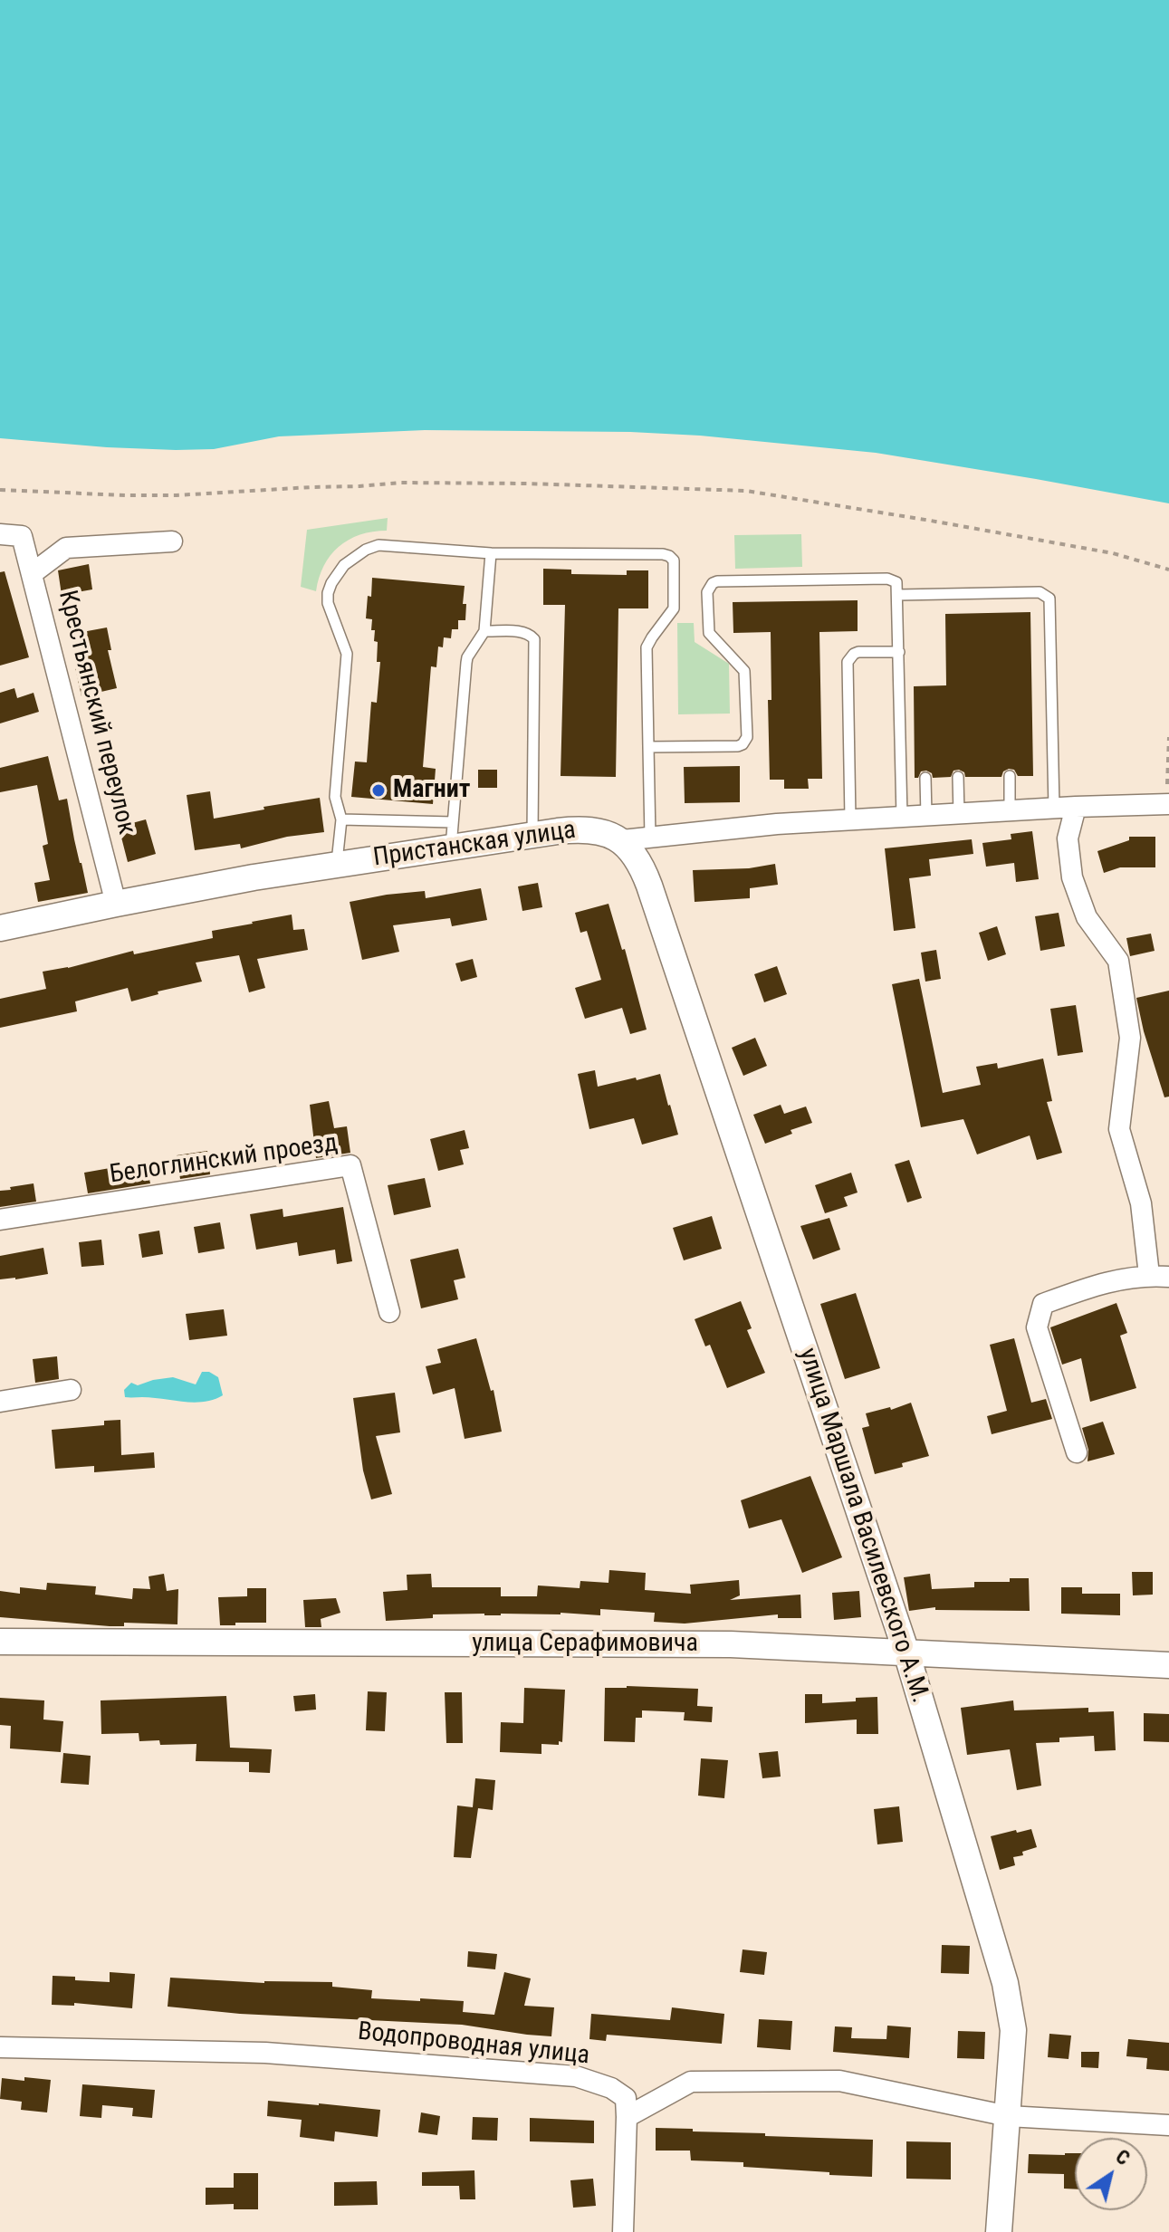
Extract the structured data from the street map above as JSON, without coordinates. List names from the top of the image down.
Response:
{
  "streets": {
    "street": [
      "Крестьянский переулок",
      "Пристанская улица",
      "Белоглинский проезд",
      "улица Маршала Василевского А.М.",
      "улица Серафимовича",
      "Водопроводная улица"
    ]
  },
  "crossings": [
    ["Крестьянский переулок", "Пристанская улица"],
    ["Пристанская улица", "улица Маршала Василевского А.М."],
    ["улица Маршала Василевского А.М.", "улица Серафимовича"]
  ],
  "places": ["Магнит"],
  "north": "top right"
}
